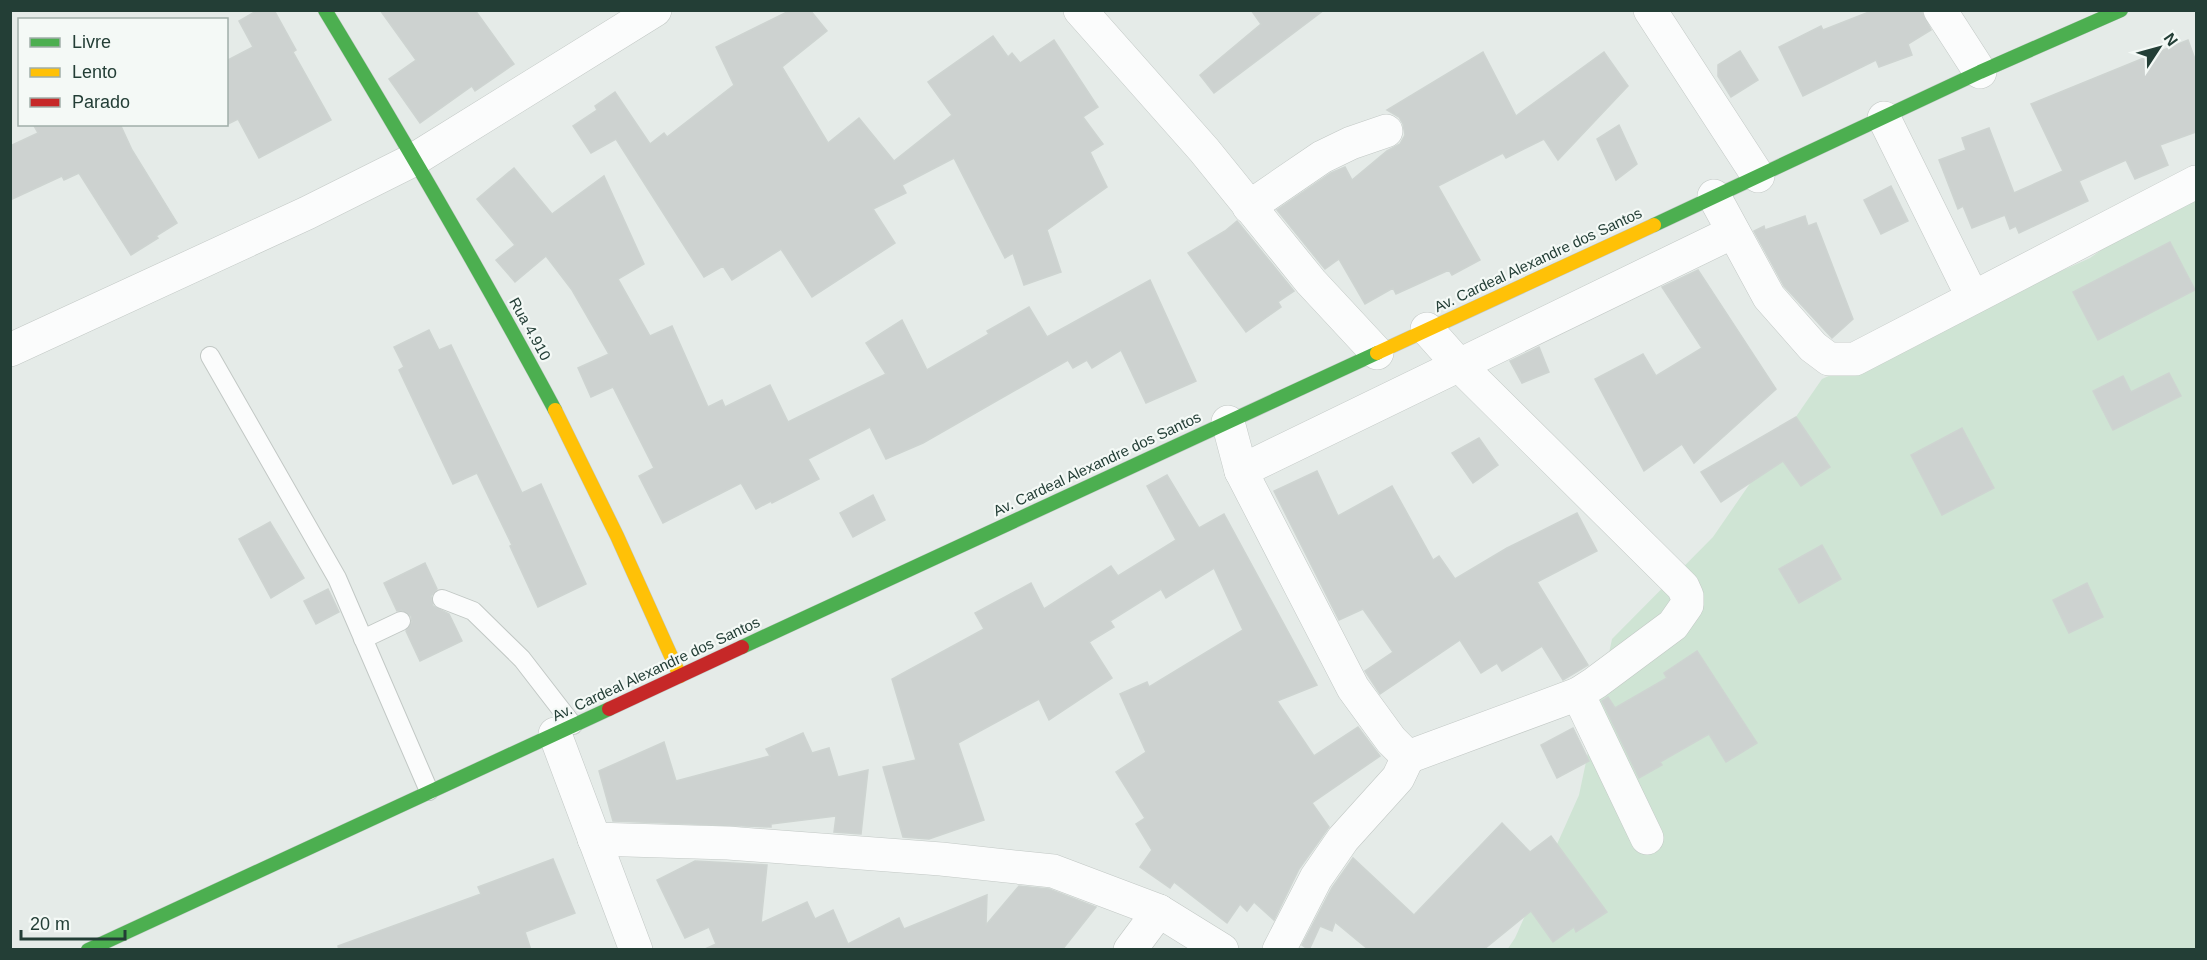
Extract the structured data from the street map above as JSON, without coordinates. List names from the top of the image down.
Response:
{
  "streets": {
    "street": ["Av. Cardeal Alexandre dos Santos", "Rua 4.910"]
  },
  "crossings": [
    ["Av. Cardeal Alexandre dos Santos", "Rua 4.910"]
  ],
  "legend": ["Livre", "Lento", "Parado"],
  "scale_bar": "20 m",
  "north": "top right"
}
